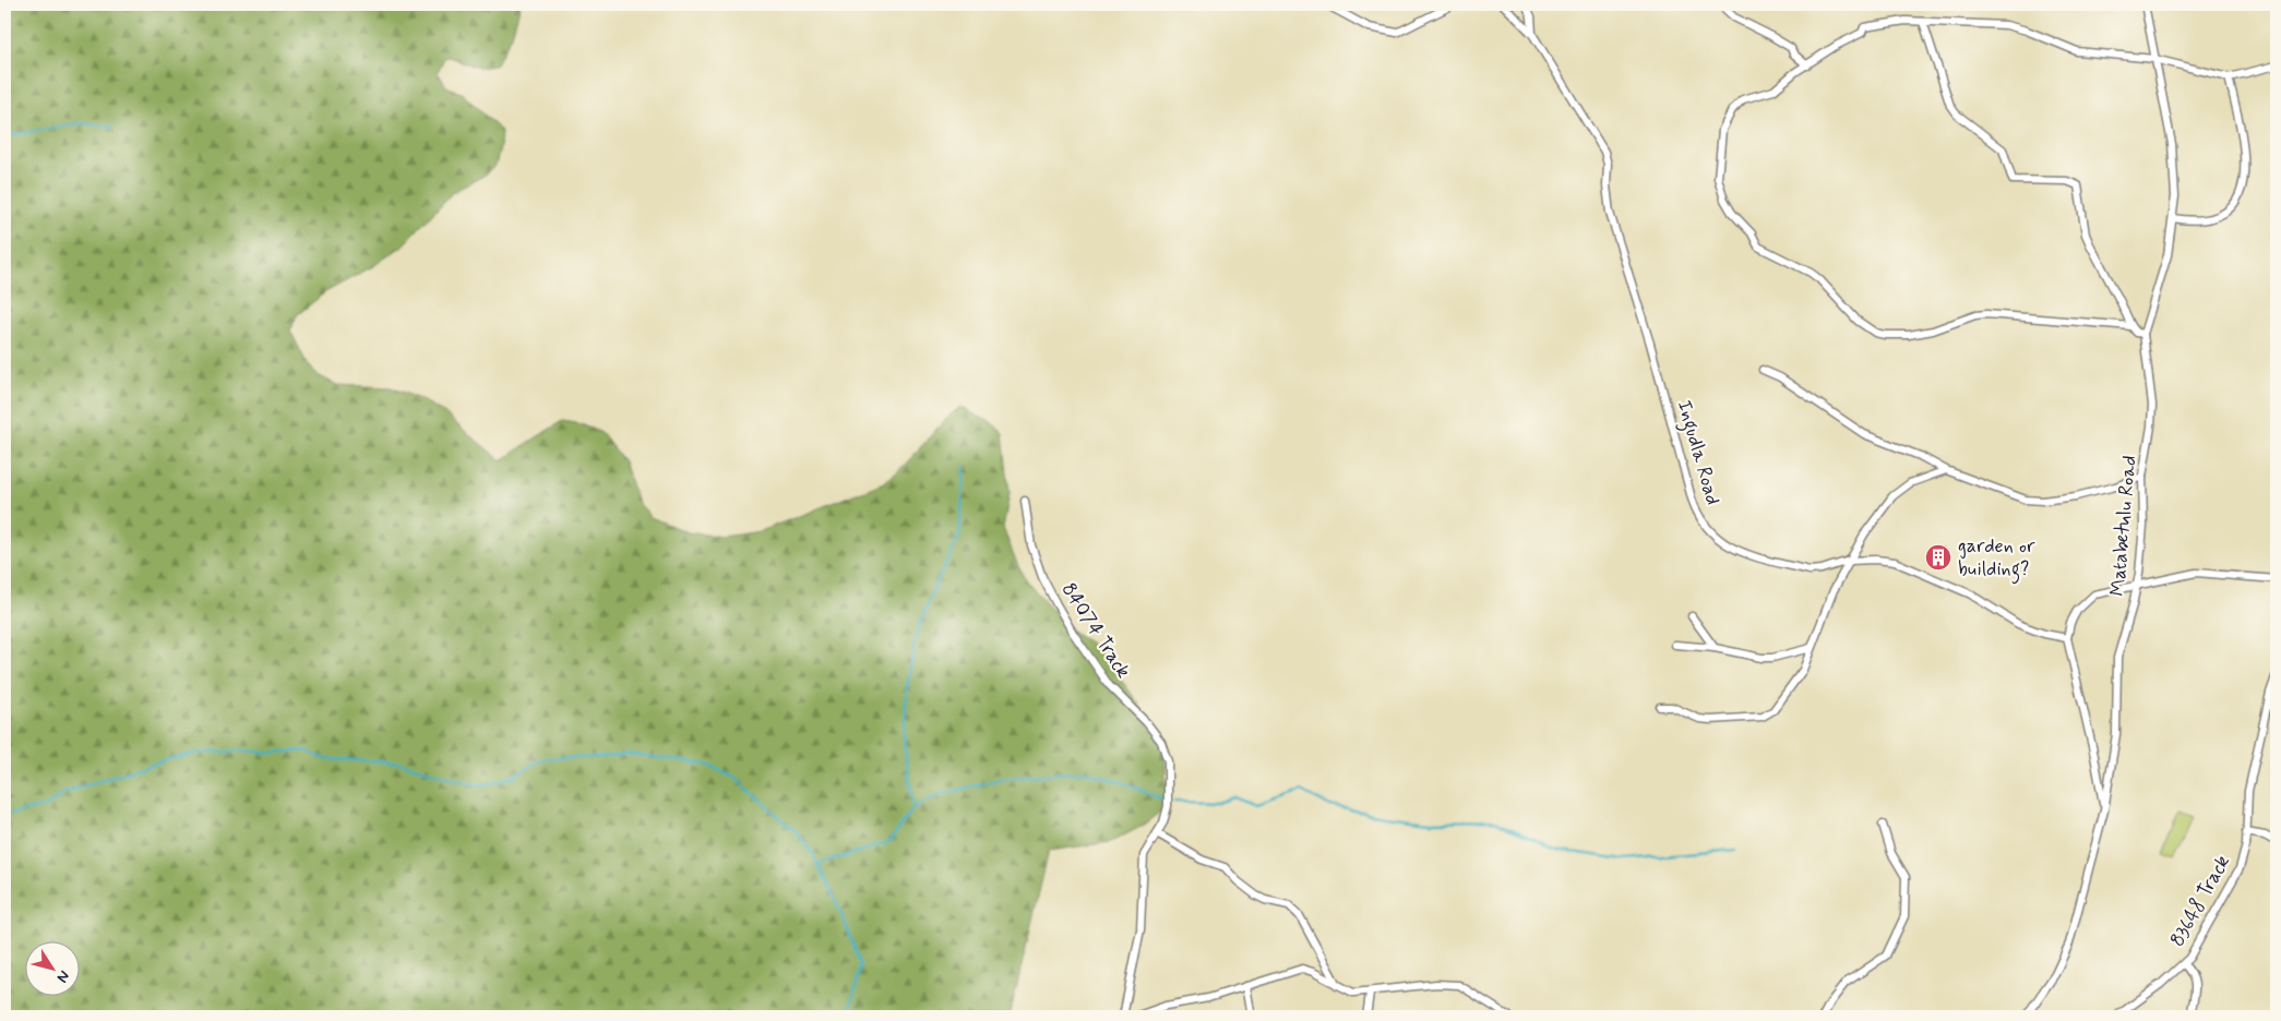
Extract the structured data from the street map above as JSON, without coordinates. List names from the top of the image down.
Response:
{
  "streets": {
    "street": [
      "Ingudla Road",
      "Matabetulu Road",
      "84074 Track",
      "83648 Track"
    ]
  },
  "places": {
    "building": ["garden or building?"]
  },
  "north": "bottom right"
}
